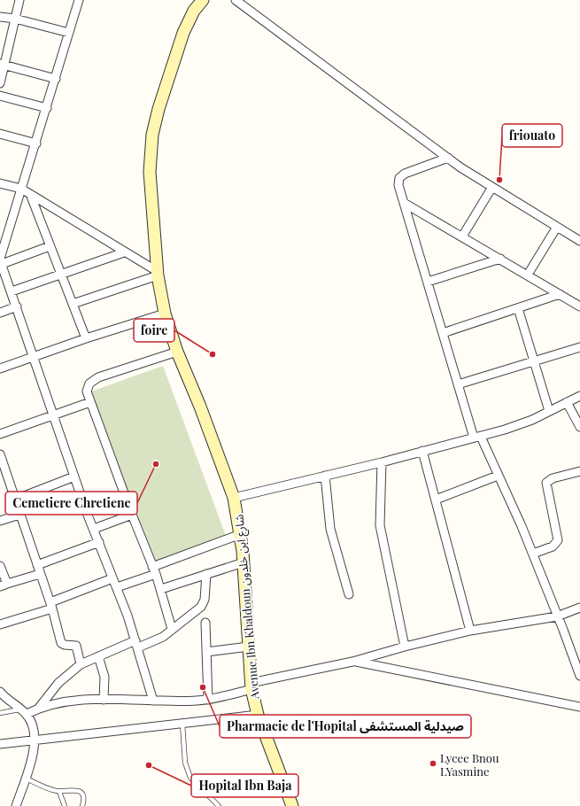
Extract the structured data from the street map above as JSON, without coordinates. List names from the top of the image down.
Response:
{
  "streets": {
    "street": ["Avenue Ibn Khaldoun شارع ابن خلدون"]
  },
  "places": [
    "friouato",
    "foire",
    "Cemetiere Chretiene",
    "Pharmacie de l'Hopital صيدلية المستشفى",
    "Lycee Bnou LYasmine",
    "Hopital Ibn Baja"
  ]
}
